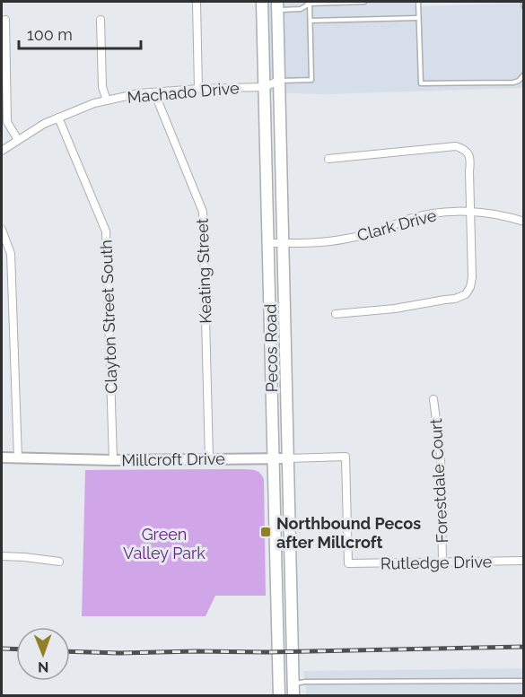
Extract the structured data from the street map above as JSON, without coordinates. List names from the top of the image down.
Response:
{
  "streets": {
    "main road": ["Pecos Road"],
    "street": [
      "Machado Drive",
      "Clark Drive",
      "Keating Street",
      "Clayton Street South",
      "Millcroft Drive",
      "Forestdale Court",
      "Rutledge Drive"
    ]
  },
  "crossings": [
    ["Machado Drive", "Keating Street"],
    ["Machado Drive", "Clayton Street South"],
    ["Machado Drive", "Pecos Road"],
    ["Clark Drive", "Pecos Road"],
    ["Keating Street", "Millcroft Drive"],
    ["Clayton Street South", "Millcroft Drive"],
    ["Pecos Road", "Millcroft Drive"],
    ["Millcroft Drive", "Rutledge Drive"],
    ["Forestdale Court", "Rutledge Drive"]
  ],
  "parks": ["Green Valley Park"],
  "places": {
    "transit": ["Northbound Pecos after Millcroft"]
  },
  "scale_bar": "100 m",
  "north": "bottom"
}
